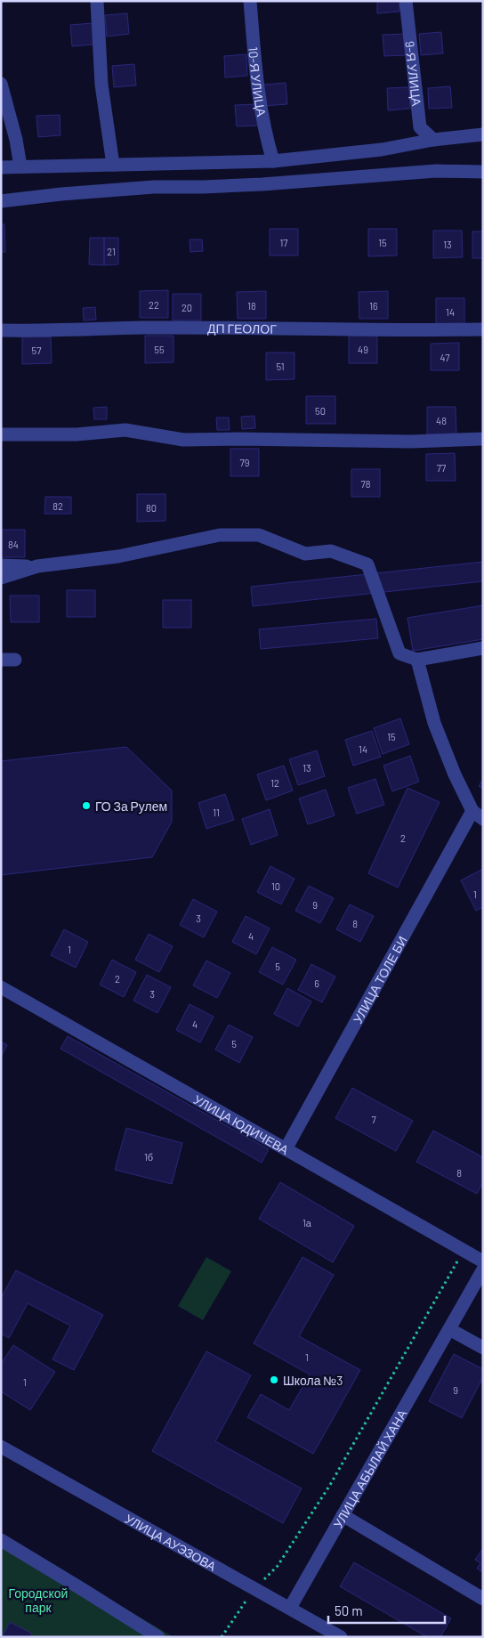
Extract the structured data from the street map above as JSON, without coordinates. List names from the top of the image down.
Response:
{
  "streets": {
    "street": [
      "9-Я УЛИЦА",
      "10-Я УЛИЦА",
      "ДП ГЕОЛОГ",
      "УЛИЦА ТОЛЕ БИ",
      "УЛИЦА ЮДИЧЕВА",
      "УЛИЦА АБЫЛАЙ ХАНА",
      "УЛИЦА АУЭЗОВА"
    ]
  },
  "crossings": [
    ["УЛИЦА ТОЛЕ БИ", "УЛИЦА ЮДИЧЕВА"],
    ["УЛИЦА АБЫЛАЙ ХАНА", "УЛИЦА АУЭЗОВА"]
  ],
  "parks": ["Городской парк"],
  "places": ["ГО За Рулем", "Школа №3"],
  "house_numbers": [
    "17",
    "15",
    "13",
    "21",
    "22",
    "18",
    "16",
    "20",
    "14",
    "55",
    "49",
    "57",
    "47",
    "51",
    "50",
    "48",
    "79",
    "77",
    "78",
    "82",
    "80",
    "84",
    "15",
    "14",
    "13",
    "12",
    "11",
    "2",
    "10",
    "1",
    "9",
    "3",
    "8",
    "4",
    "1",
    "5",
    "2",
    "6",
    "3",
    "4",
    "5",
    "7",
    "1б",
    "8",
    "1а",
    "1",
    "1",
    "9"
  ],
  "scale_bar": "50 m"
}
